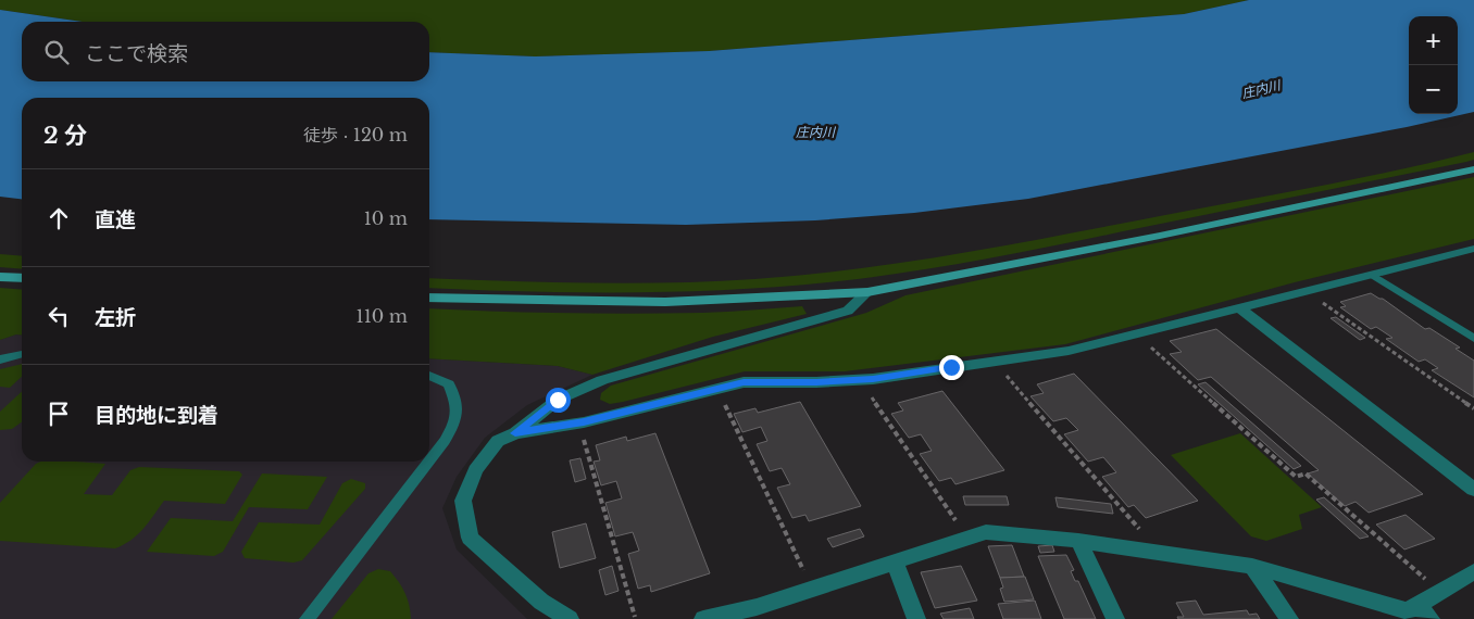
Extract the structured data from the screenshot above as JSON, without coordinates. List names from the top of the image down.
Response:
{
  "water": ["庄内川"],
  "page": {
    "map_buttons": ["+", "−"],
    "search": "ここで検索",
    "heading": ["2 分", "徒歩 · 120 m"],
    "list": [
      ["直進", "10 m"],
      ["左折", "110 m"],
      "目的地に到着"
    ]
  }
}
